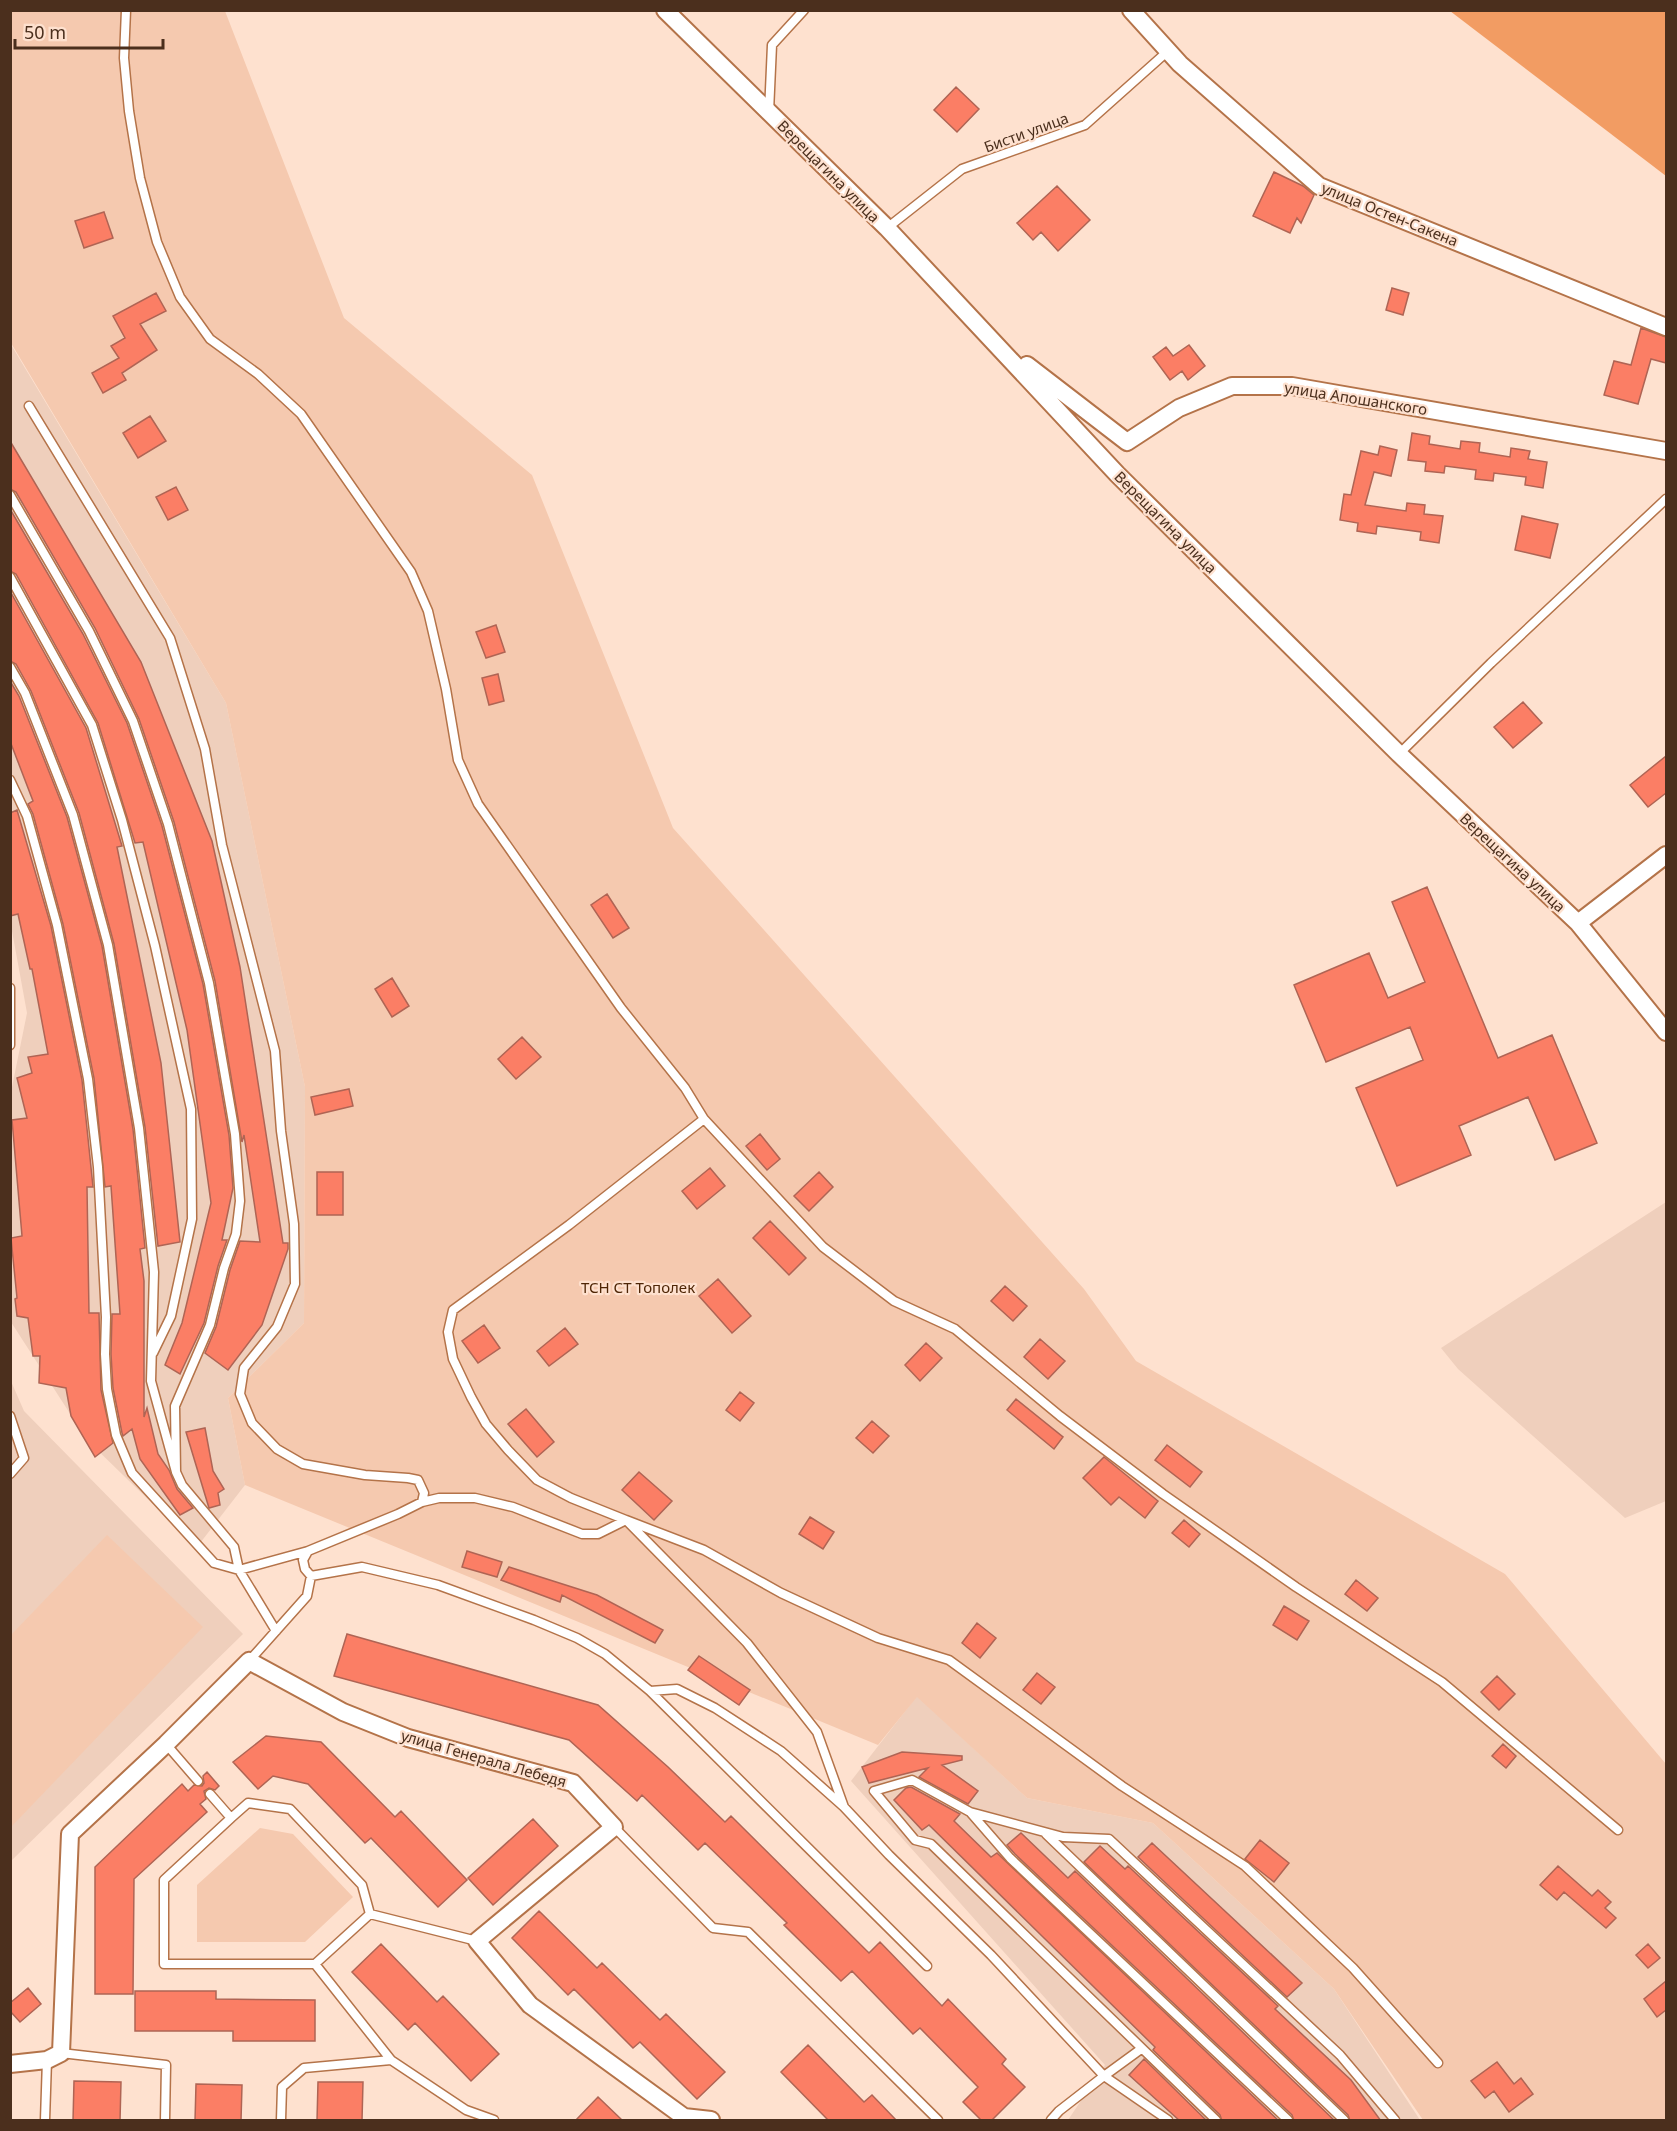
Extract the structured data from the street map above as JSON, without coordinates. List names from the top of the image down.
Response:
{
  "streets": {
    "street": [
      "Верещагина улица",
      "улица Остен-Сакена",
      "улица Апошанского",
      "улица Генерала Лебедя"
    ],
    "lane": ["Бисти улица"]
  },
  "crossings": [
    ["Бисти улица", "Верещагина улица"],
    ["Бисти улица", "улица Остен-Сакена"],
    ["Верещагина улица", "улица Апошанского"]
  ],
  "parks": ["ТСН СТ Тополек"],
  "scale_bar": "50 m"
}
